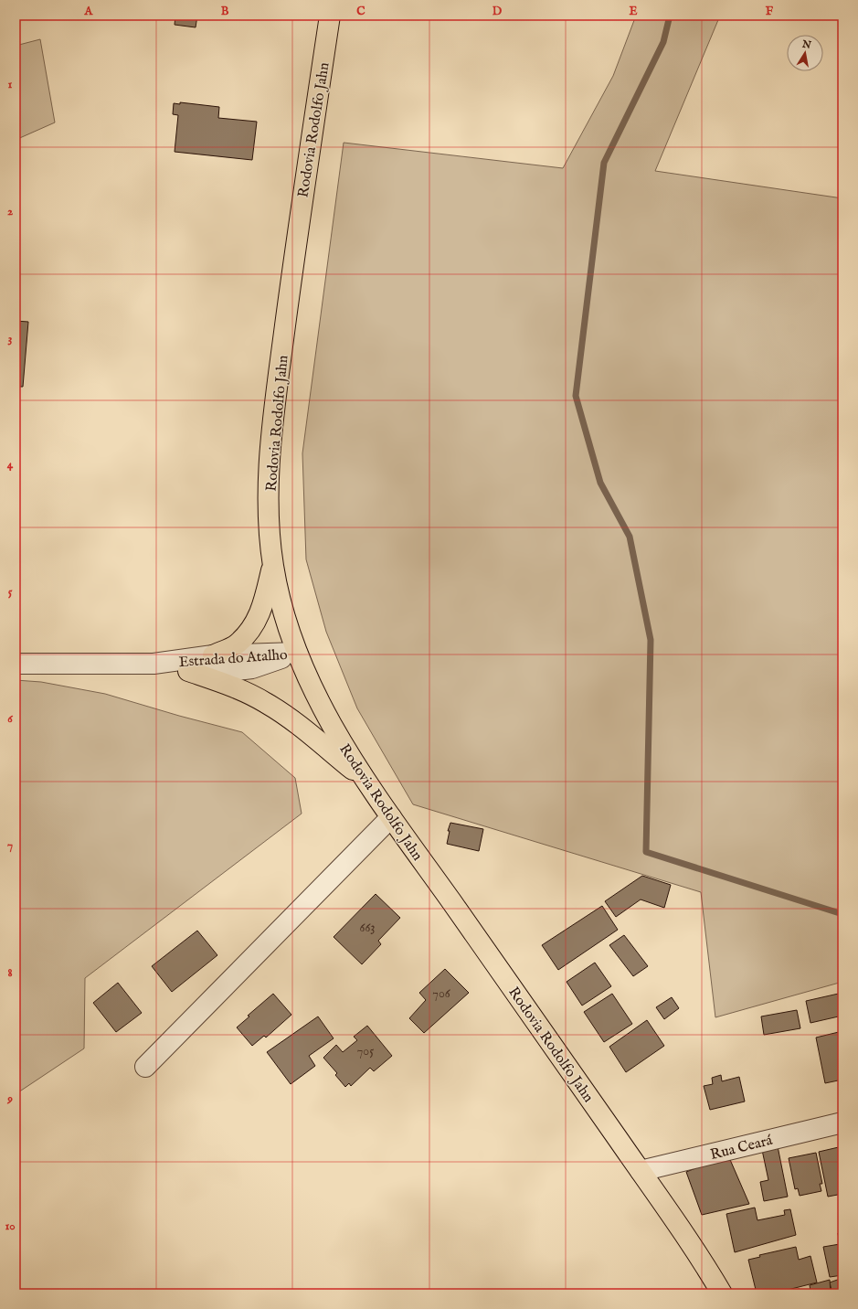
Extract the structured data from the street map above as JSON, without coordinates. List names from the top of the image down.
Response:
{
  "streets": {
    "main road": ["Rodovia Rodolfo Jahn"],
    "street": ["Estrada do Atalho", "Rua Ceará"]
  },
  "crossings": [
    ["Rodovia Rodolfo Jahn", "Estrada do Atalho"],
    ["Rodovia Rodolfo Jahn", "Rua Ceará"]
  ],
  "house_numbers": ["663", "706", "705"],
  "north": "top",
  "grid": {
    "columns": [
      "A",
      "B",
      "C",
      "D",
      "E",
      "F"
    ],
    "rows": [
      "1",
      "2",
      "3",
      "4",
      "5",
      "6",
      "7",
      "8",
      "9",
      "10"
    ]
  }
}
